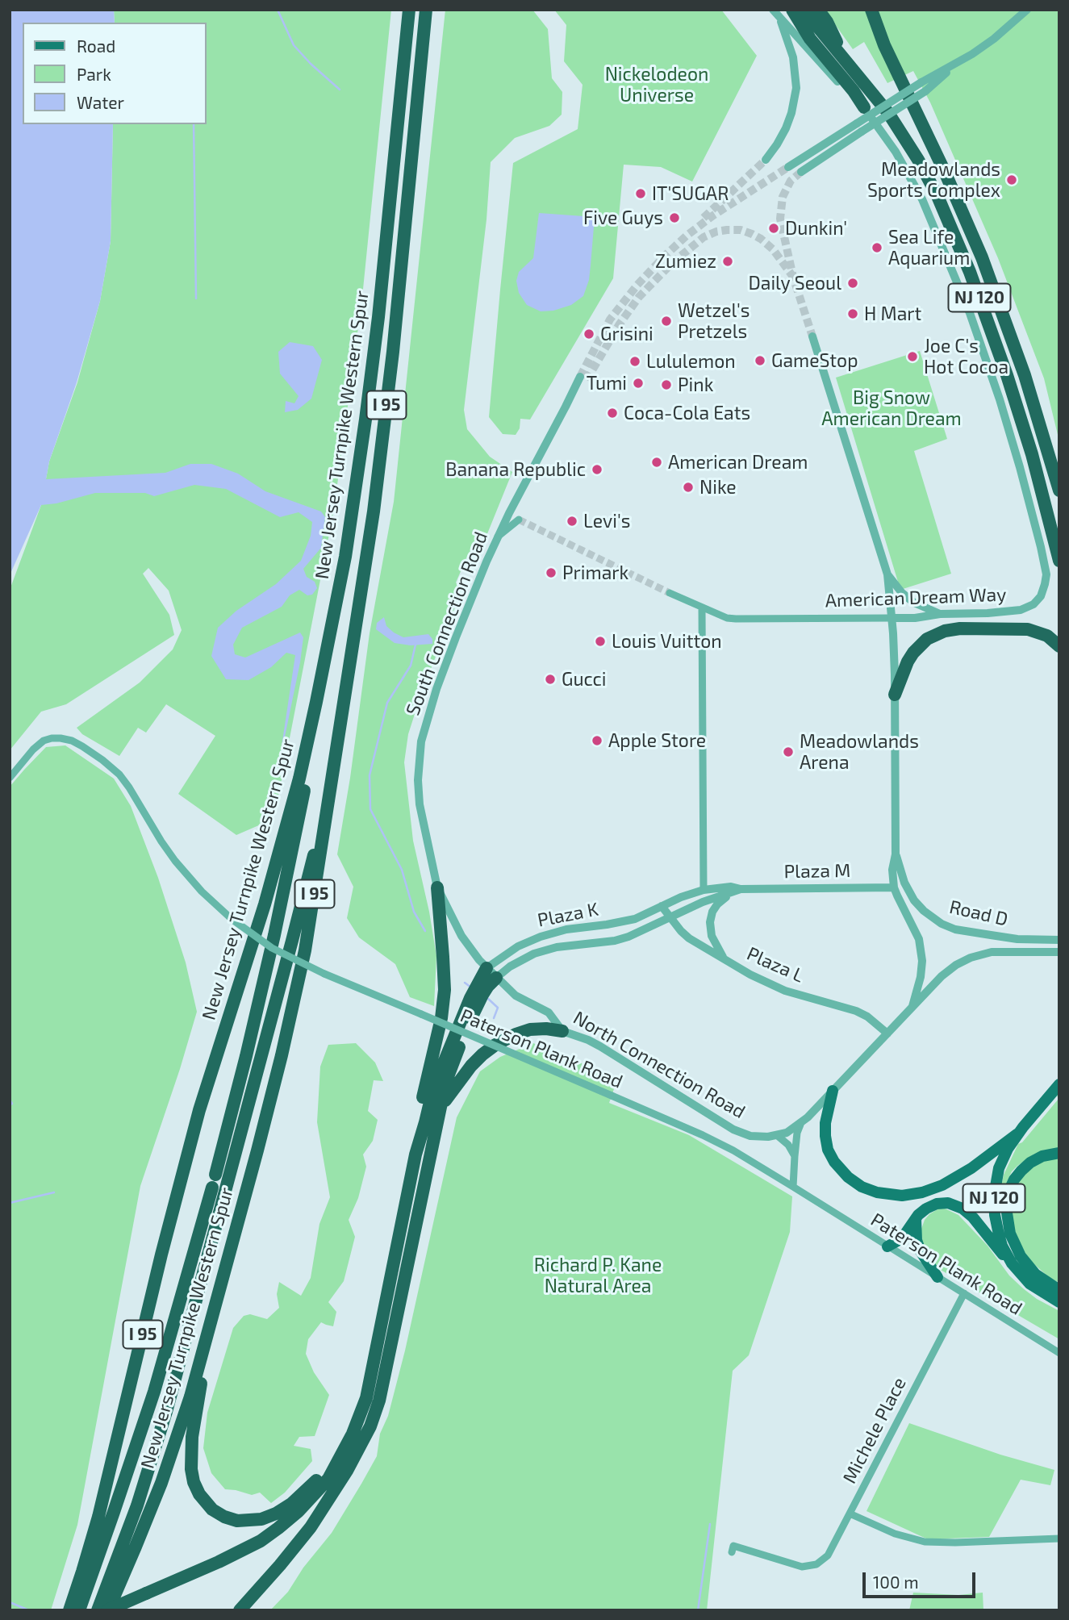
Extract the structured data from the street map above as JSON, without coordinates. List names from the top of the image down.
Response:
{
  "streets": {
    "highway": ["NJ 120", "I 95", "New Jersey Turnpike Western Spur"],
    "street": [
      "American Dream Way",
      "South Connection Road",
      "Plaza M",
      "Road D",
      "Plaza K",
      "Plaza L",
      "Paterson Plank Road",
      "North Connection Road",
      "Michele Place"
    ]
  },
  "crossings": [
    ["Plaza M", "Plaza K"],
    ["Plaza M", "Plaza L"],
    ["Road D", "North Connection Road"],
    ["Plaza K", "Plaza L"],
    ["Plaza K", "North Connection Road"],
    ["Plaza L", "North Connection Road"],
    ["Paterson Plank Road", "Michele Place"]
  ],
  "parks": ["Nickelodeon Universe", "Big Snow American Dream", "Richard P. Kane Natural Area"],
  "places": [
    "Meadowlands Sports Complex",
    "IT'SUGAR",
    "Five Guys",
    "Dunkin'",
    "Sea Life Aquarium",
    "Zumiez",
    "Daily Seoul",
    "H Mart",
    "Wetzel's Pretzels",
    "Grisini",
    "Joe C's Hot Cocoa",
    "GameStop",
    "Lululemon",
    "Tumi",
    "Pink",
    "Coca-Cola Eats",
    "American Dream",
    "Banana Republic",
    "Nike",
    "Levi's",
    "Primark",
    "Louis Vuitton",
    "Gucci",
    "Apple Store",
    "Meadowlands Arena"
  ],
  "legend": ["Road", "Park", "Water"],
  "scale_bar": "100 m"
}
